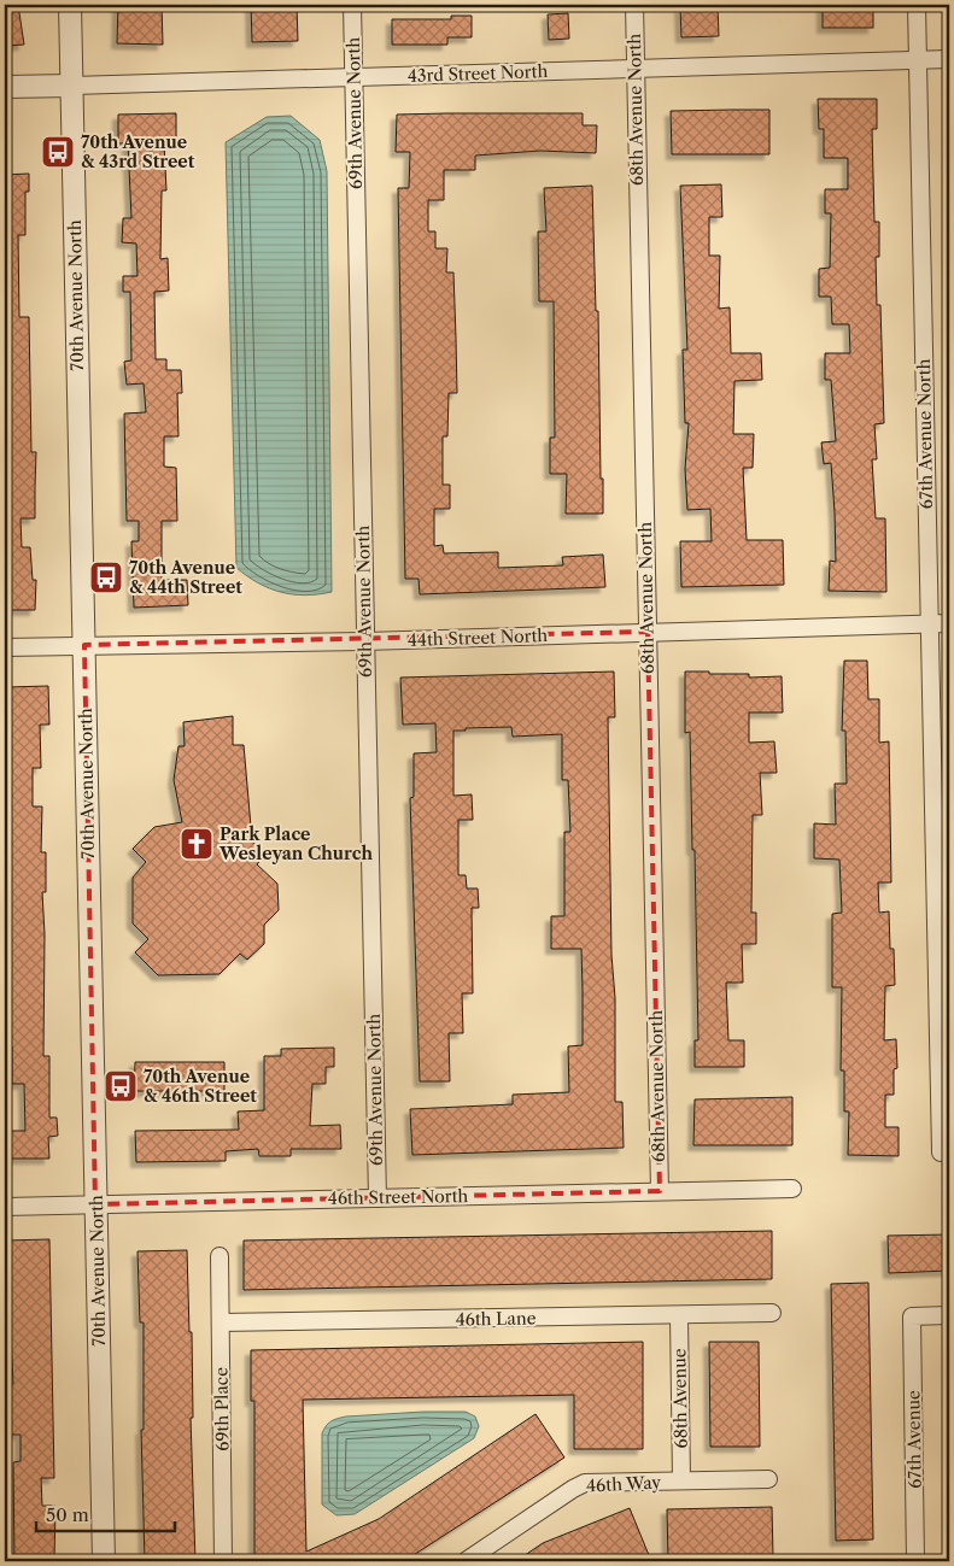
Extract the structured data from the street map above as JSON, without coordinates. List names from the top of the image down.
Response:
{
  "streets": {
    "street": [
      "43rd Street North",
      "68th Avenue North",
      "69th Avenue North",
      "70th Avenue North",
      "67th Avenue North",
      "44th Street North",
      "46th Street North",
      "46th Lane",
      "68th Avenue",
      "69th Place",
      "67th Avenue",
      "46th Way"
    ]
  },
  "crossings": [
    ["43rd Street North", "68th Avenue North"],
    ["43rd Street North", "69th Avenue North"],
    ["43rd Street North", "70th Avenue North"],
    ["43rd Street North", "67th Avenue North"],
    ["68th Avenue North", "44th Street North"],
    ["68th Avenue North", "46th Street North"],
    ["69th Avenue North", "44th Street North"],
    ["69th Avenue North", "46th Street North"],
    ["70th Avenue North", "44th Street North"],
    ["70th Avenue North", "46th Street North"],
    ["67th Avenue North", "44th Street North"],
    ["46th Lane", "68th Avenue"],
    ["46th Lane", "69th Place"],
    ["68th Avenue", "46th Way"]
  ],
  "places": {
    "bus stop": ["70th Avenue & 43rd Street", "70th Avenue & 44th Street", "70th Avenue & 46th Street"],
    "church": ["Park Place Wesleyan Church"]
  },
  "scale_bar": "50 m"
}
